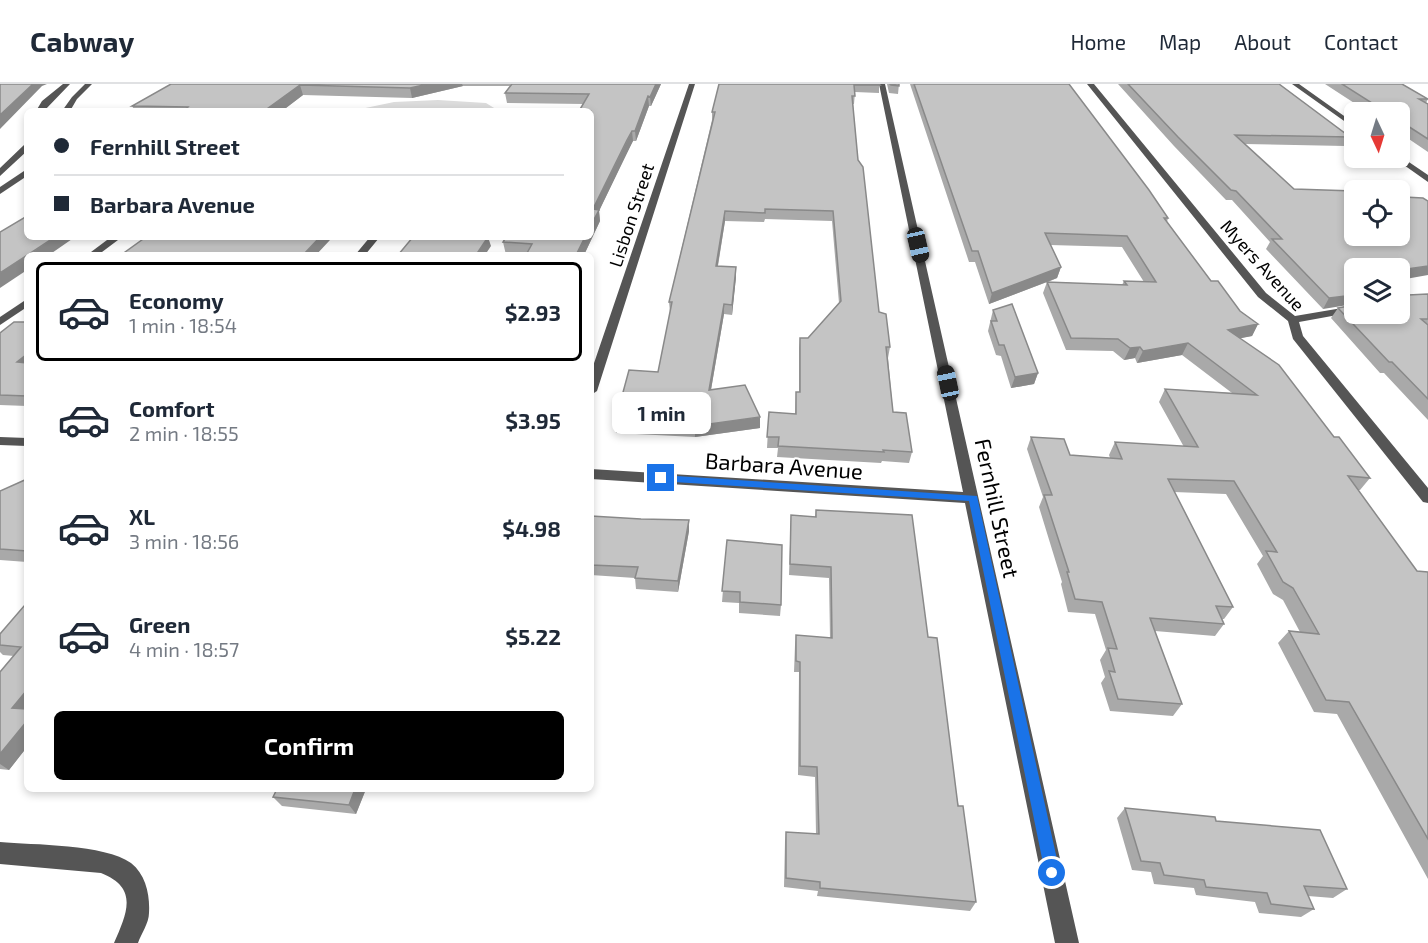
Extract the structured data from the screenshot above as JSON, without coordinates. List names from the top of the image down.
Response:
{
  "streets": {
    "street": [
      "Lisbon Street",
      "Myers Avenue",
      "Barbara Avenue",
      "Fernhill Street"
    ]
  },
  "crossings": [
    ["Barbara Avenue", "Fernhill Street"]
  ],
  "north": "bottom",
  "page": {
    "header": "Cabway",
    "nav": [
      "Home",
      "Map",
      "About",
      "Contact"
    ],
    "banner": ["Fernhill Street", "Barbara Avenue"],
    "list": [
      {
        "name": "Economy",
        "note": "1 min · 18:54",
        "value": "$2.93"
      },
      {
        "name": "Comfort",
        "note": "2 min · 18:55",
        "value": "$3.95"
      },
      {
        "name": "XL",
        "note": "3 min · 18:56",
        "value": "$4.98"
      },
      {
        "name": "Green",
        "note": "4 min · 18:57",
        "value": "$5.22"
      }
    ],
    "bubble": "1 min",
    "buttons": "Confirm"
  }
}
